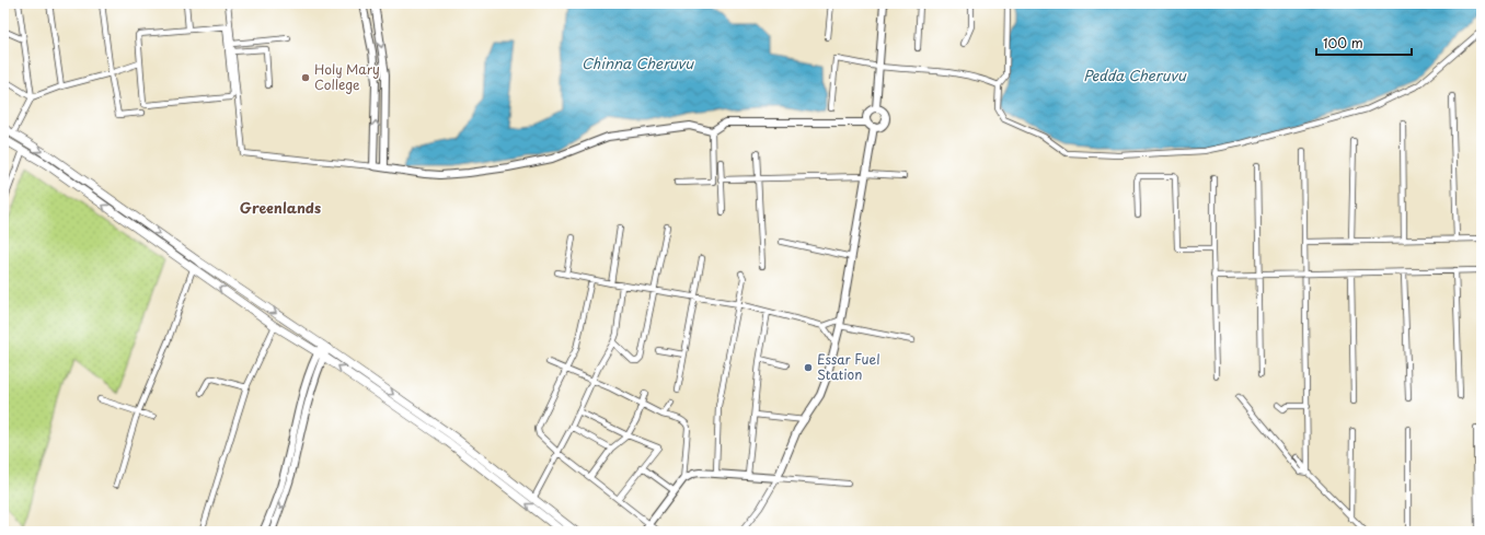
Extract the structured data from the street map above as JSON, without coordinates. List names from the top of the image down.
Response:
{
  "districts": ["Greenlands"],
  "water": ["Chinna Cheruvu", "Pedda Cheruvu"],
  "places": ["Holy Mary College", "Essar Fuel Station"],
  "scale_bar": "100 m"
}
